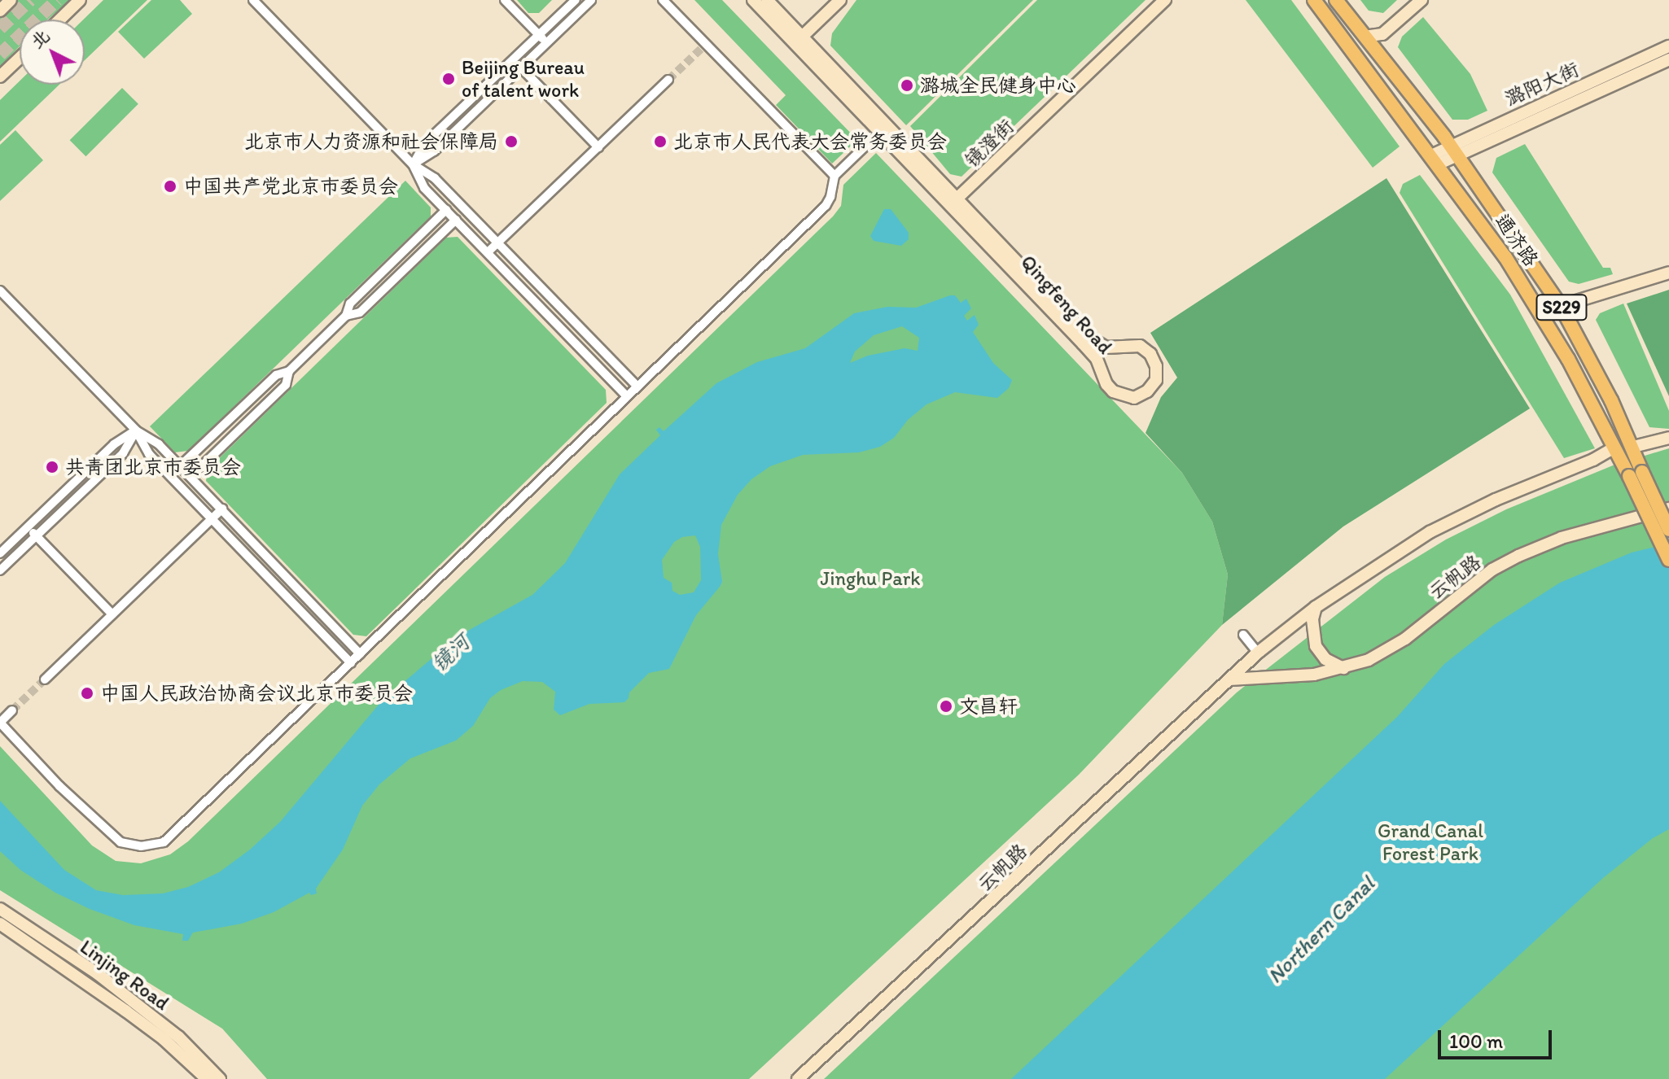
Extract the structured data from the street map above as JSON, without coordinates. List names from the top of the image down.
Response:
{
  "streets": {
    "main road": ["通济路", "S229"],
    "street": [
      "潞阳大街",
      "镜澄街",
      "Qingfeng Road",
      "云帆路",
      "Linjing Road"
    ]
  },
  "crossings": [
    ["潞阳大街", "通济路"],
    ["镜澄街", "Qingfeng Road"],
    ["通济路", "云帆路"]
  ],
  "water": ["镜河", "Northern Canal"],
  "parks": ["Jinghu Park", "Grand Canal Forest Park"],
  "places": [
    "Beijing Bureau of talent work",
    "潞城全民健身中心",
    "北京市人力资源和社会保障局",
    "北京市人民代表大会常务委员会",
    "中国共产党北京市委员会",
    "共青团北京市委员会",
    "中国人民政治协商会议北京市委员会",
    "文昌轩"
  ],
  "scale_bar": "100 m",
  "north": "top left"
}
